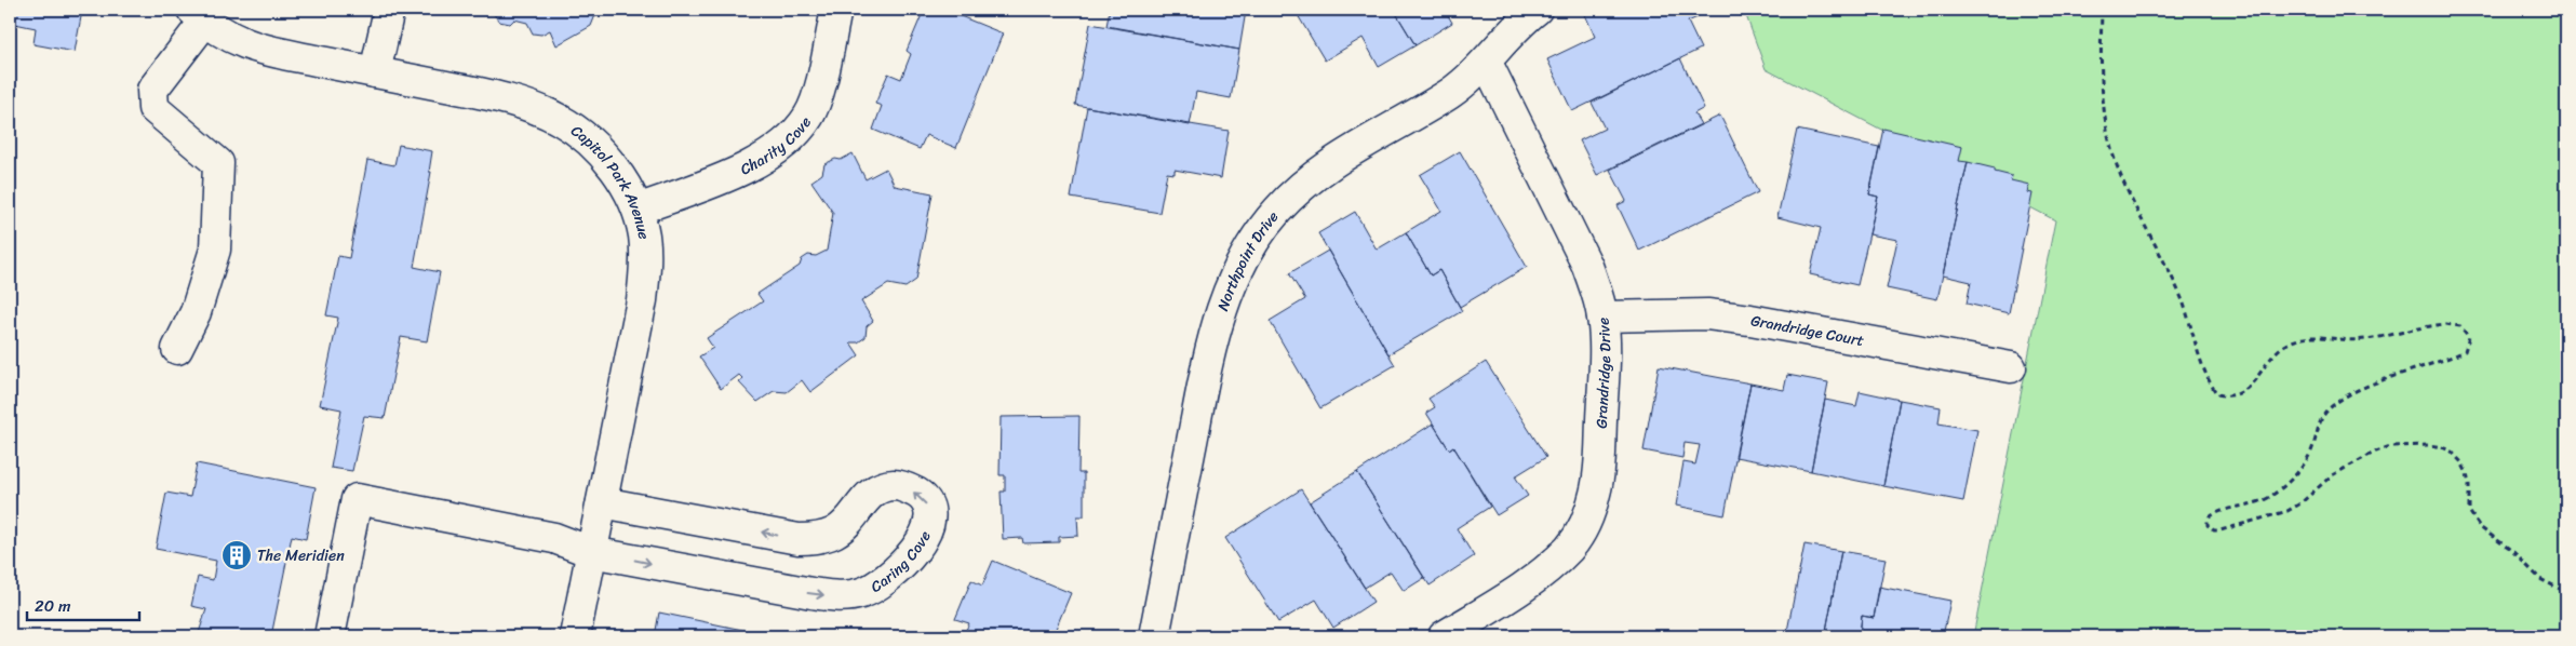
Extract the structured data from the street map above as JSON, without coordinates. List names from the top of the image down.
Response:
{
  "streets": {
    "street": [
      "Charity Cove",
      "Capitol Park Avenue",
      "Northpoint Drive",
      "Grandridge Court",
      "Grandridge Drive",
      "Caring Cove"
    ]
  },
  "crossings": [
    ["Charity Cove", "Capitol Park Avenue"],
    ["Capitol Park Avenue", "Caring Cove"],
    ["Northpoint Drive", "Grandridge Drive"],
    ["Grandridge Court", "Grandridge Drive"]
  ],
  "places": {
    "building": ["The Meridien"]
  },
  "scale_bar": "20 m"
}
